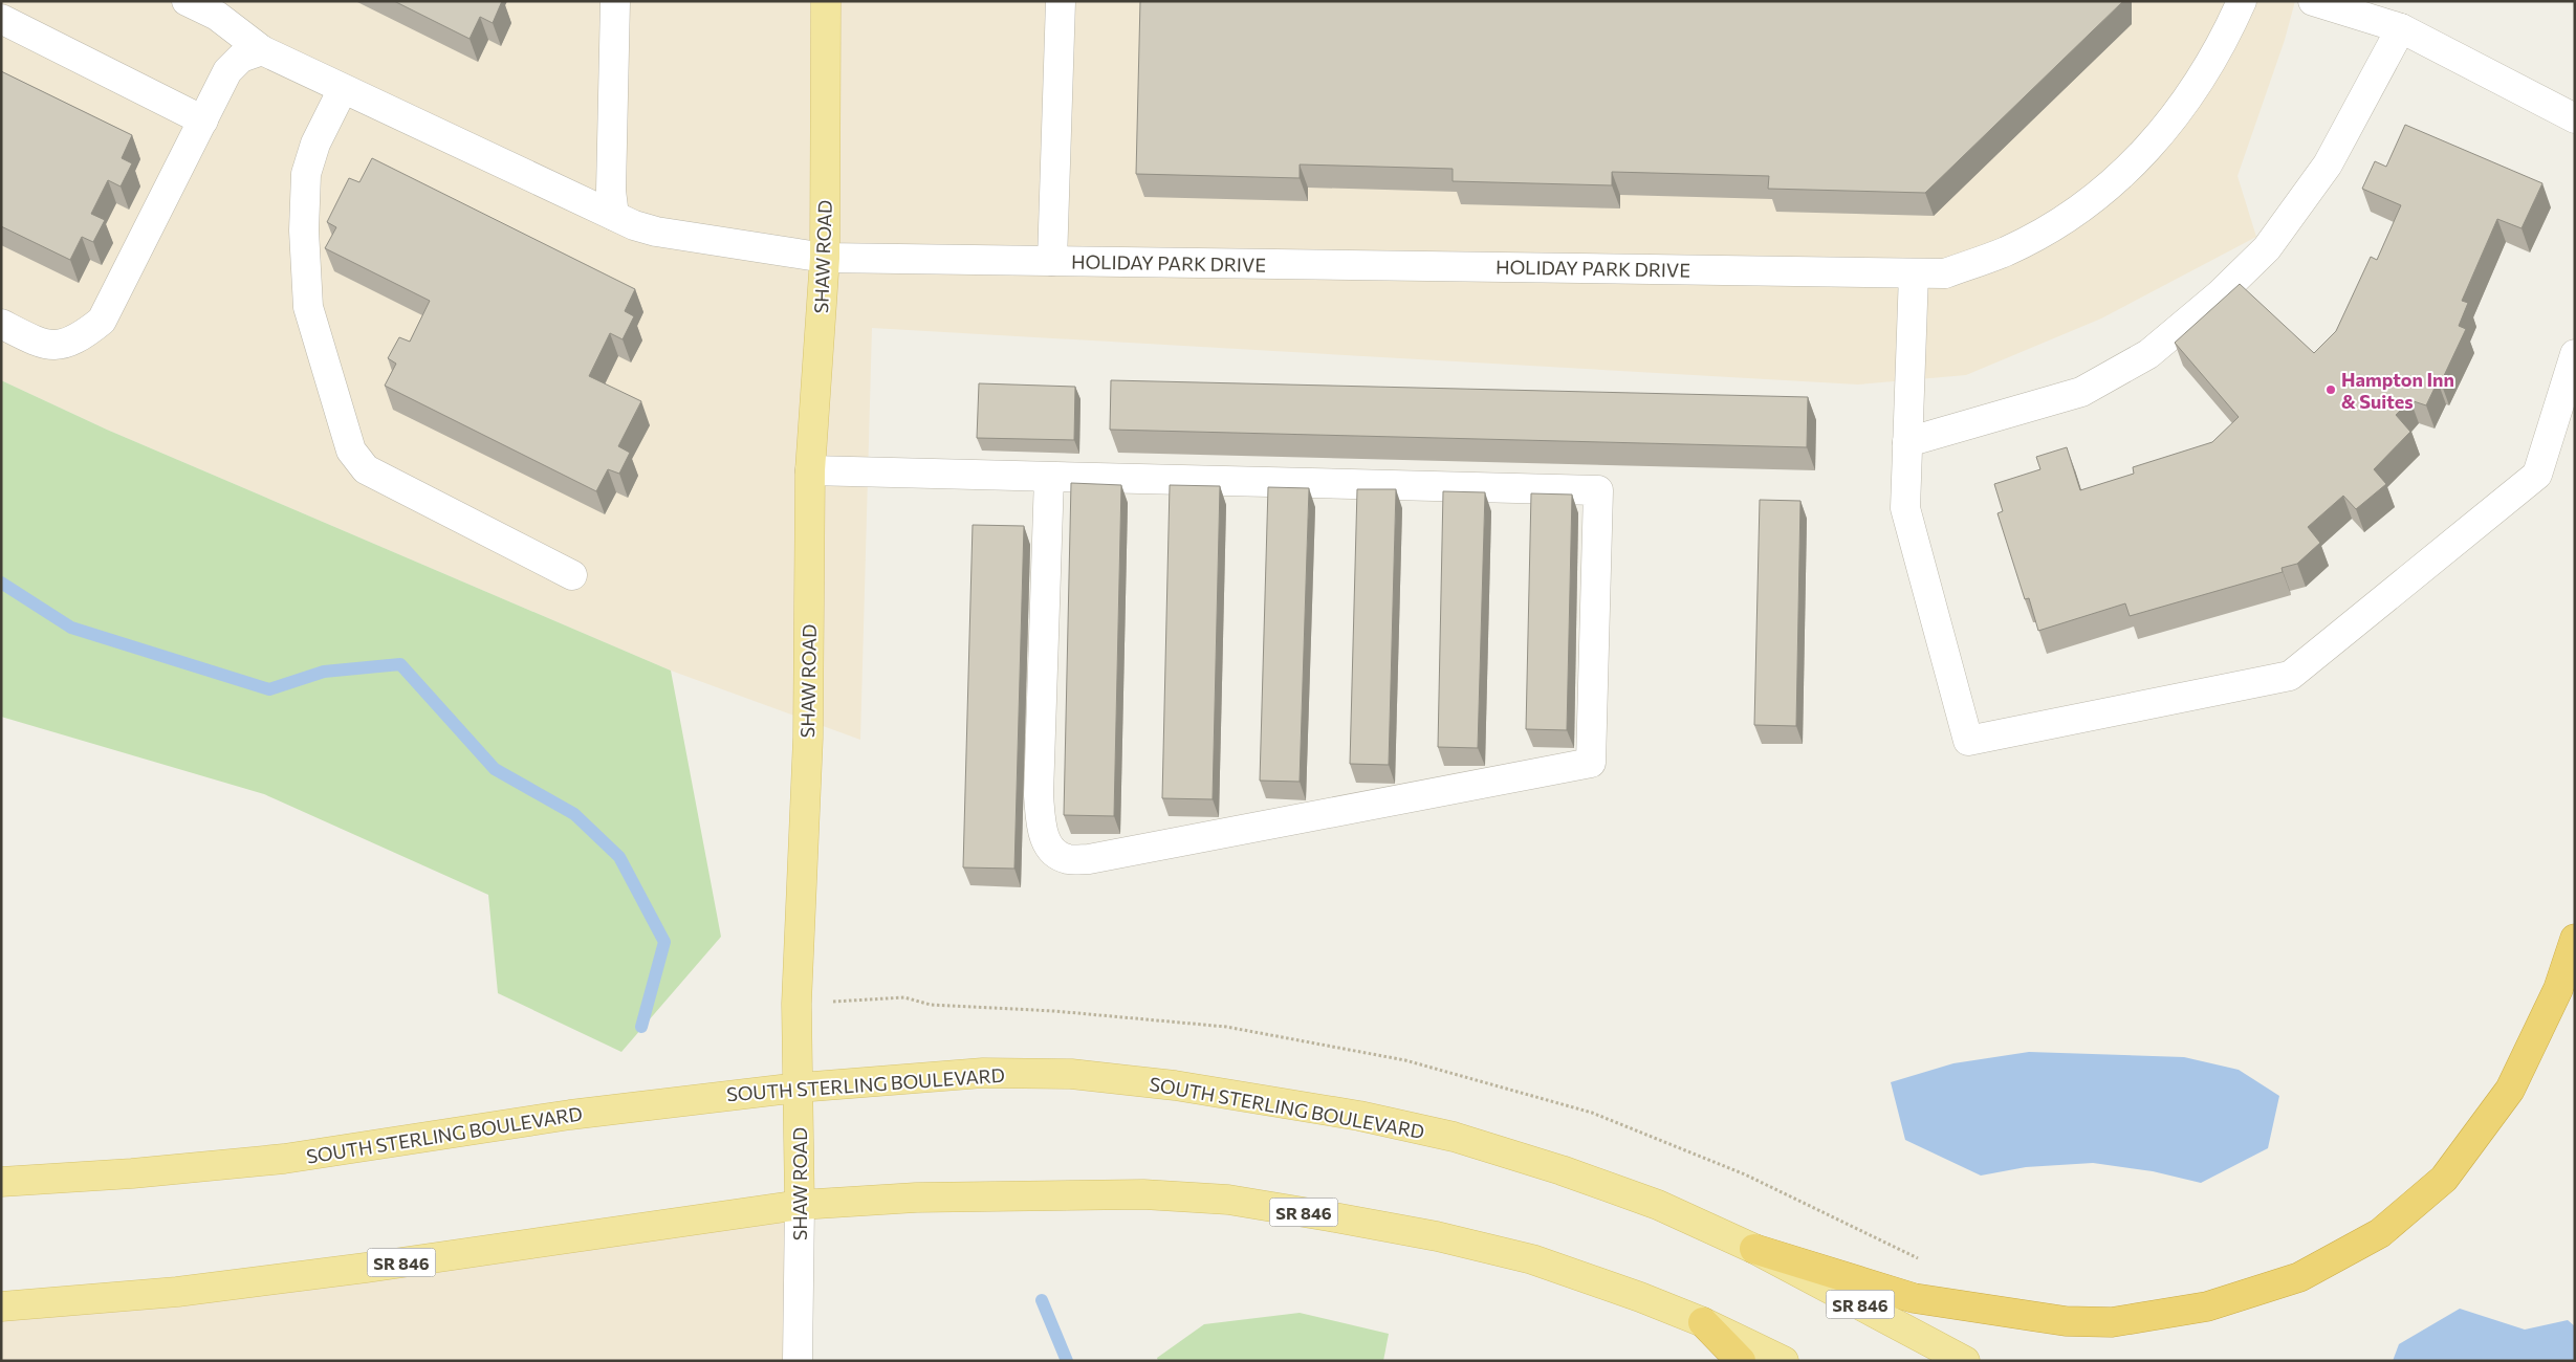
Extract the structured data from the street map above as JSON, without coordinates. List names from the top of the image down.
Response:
{
  "streets": {
    "main road": ["SHAW ROAD", "SOUTH STERLING BOULEVARD", "SR 846"],
    "street": ["HOLIDAY PARK DRIVE"]
  },
  "crossings": [
    ["SHAW ROAD", "HOLIDAY PARK DRIVE"],
    ["SHAW ROAD", "SOUTH STERLING BOULEVARD"],
    ["SHAW ROAD", "SR 846"]
  ],
  "places": ["Hampton Inn & Suites"]
}
